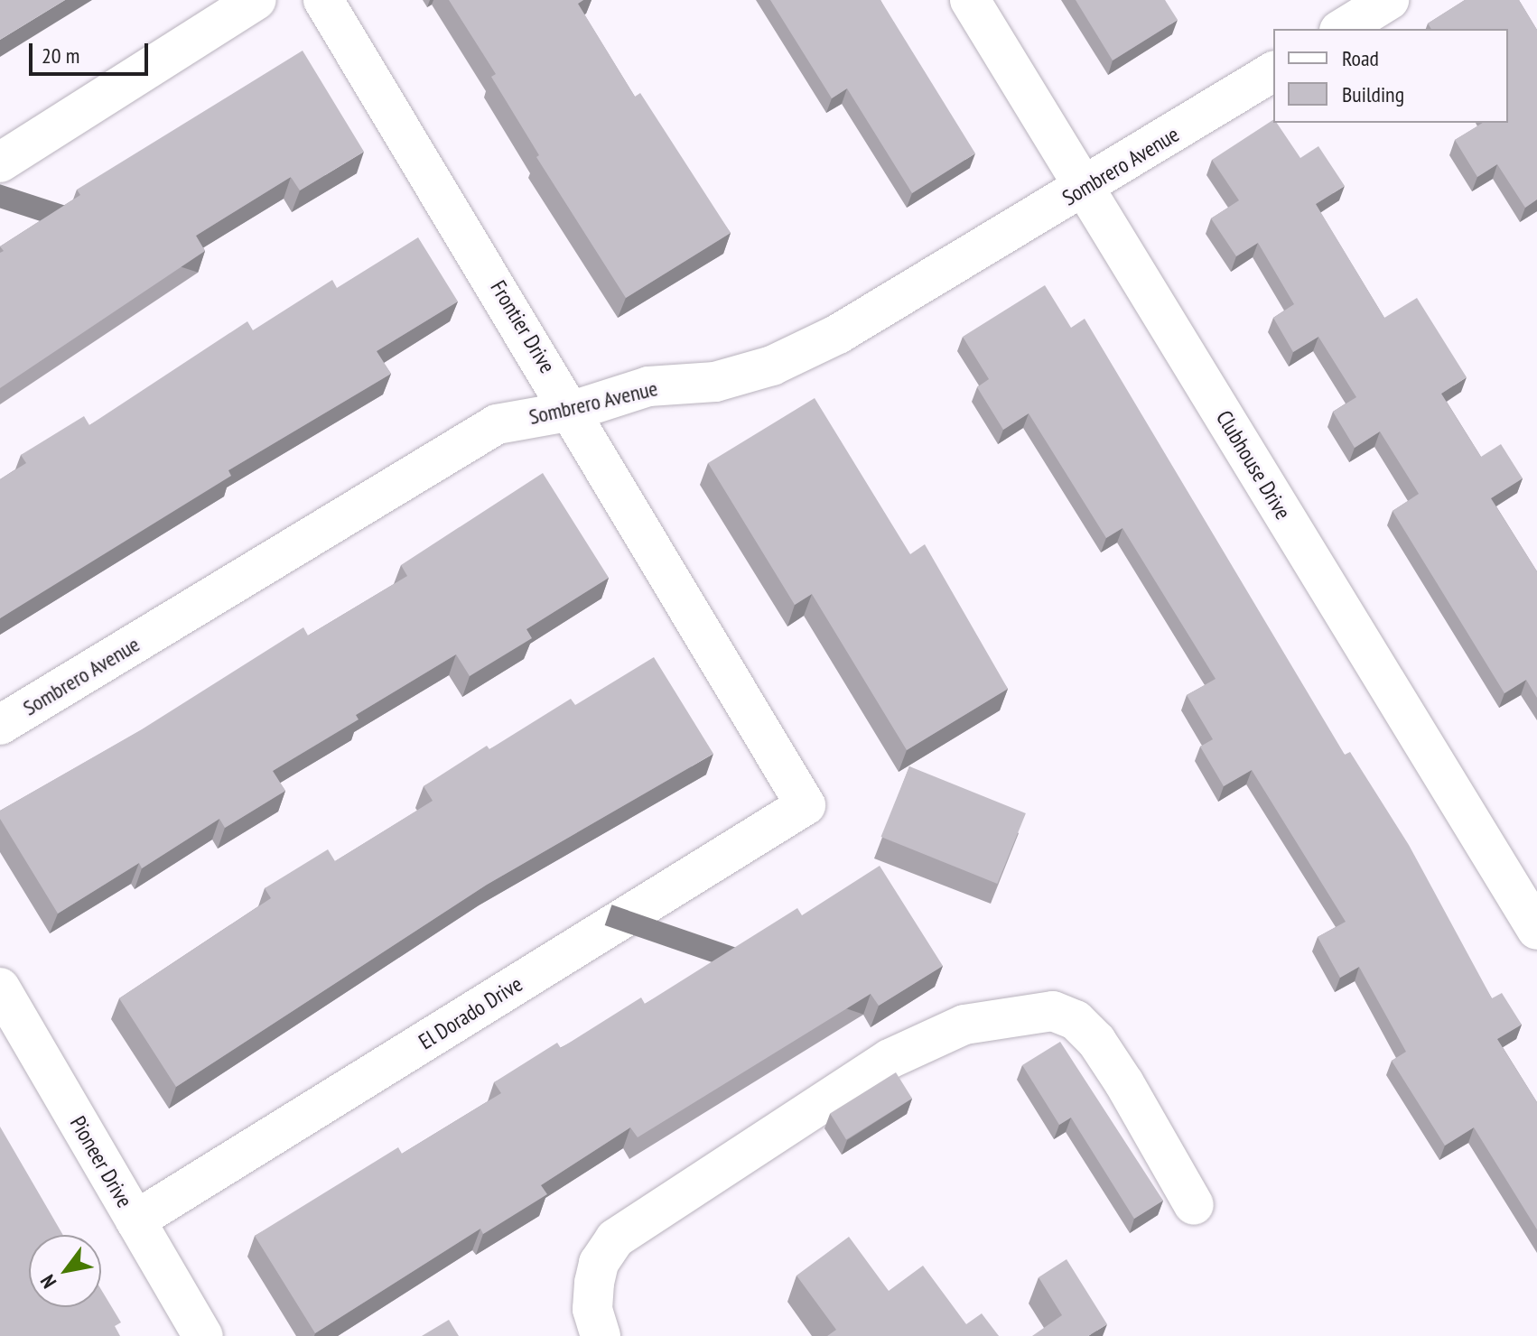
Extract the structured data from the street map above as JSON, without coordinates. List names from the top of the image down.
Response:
{
  "streets": {
    "street": [
      "Sombrero Avenue",
      "Frontier Drive",
      "Clubhouse Drive",
      "El Dorado Drive",
      "Pioneer Drive"
    ]
  },
  "crossings": [
    ["Sombrero Avenue", "Frontier Drive"],
    ["Sombrero Avenue", "Clubhouse Drive"],
    ["Frontier Drive", "El Dorado Drive"],
    ["El Dorado Drive", "Pioneer Drive"]
  ],
  "legend": ["Road", "Building"],
  "scale_bar": "20 m",
  "north": "bottom left"
}
